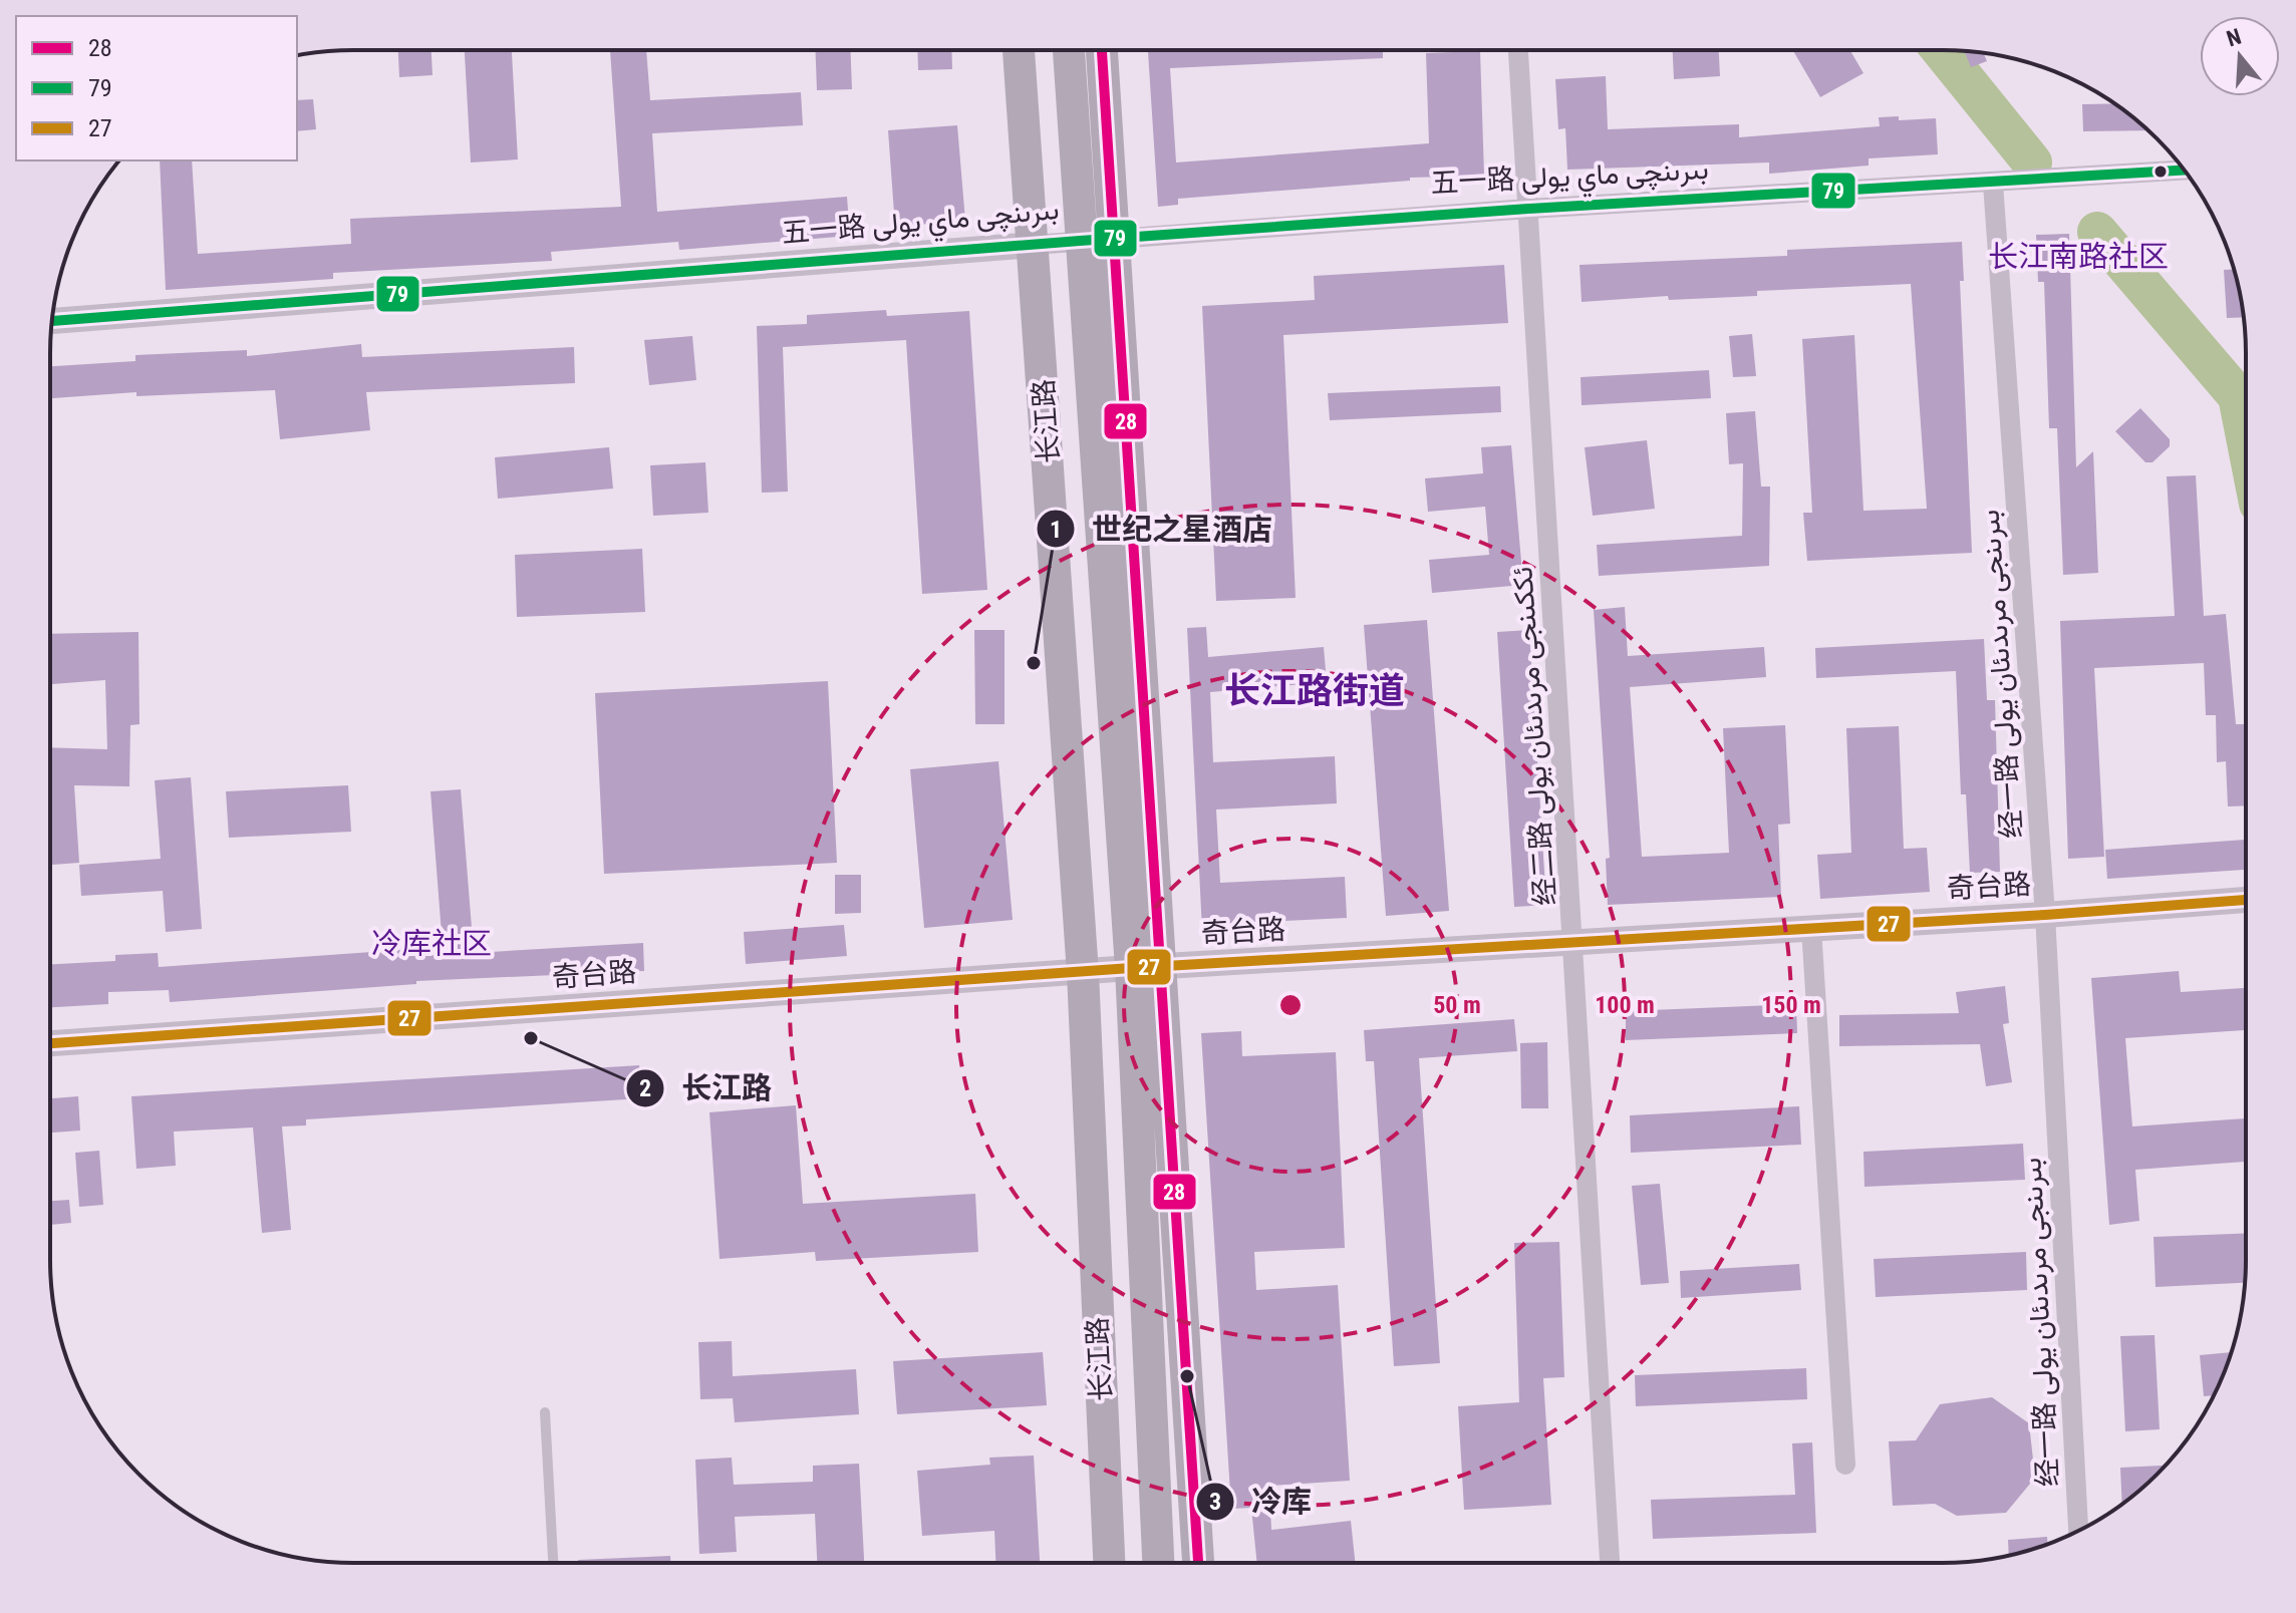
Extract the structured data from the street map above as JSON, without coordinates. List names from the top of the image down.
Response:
{
  "streets": {
    "main road": ["长江路"],
    "street": [
      "五一路 بىرىنچى ماي يولى",
      "经一路 بىرىنجى مرىدىئان يولى",
      "经二路 ئككىنجى مرىدىئان يولى",
      "奇台路"
    ]
  },
  "crossings": [
    ["五一路 بىرىنچى ماي يولى", "长江路"],
    ["五一路 بىرىنچى ماي يولى", "经一路 بىرىنجى مرىدىئان يولى"],
    ["五一路 بىرىنچى ماي يولى", "经二路 ئككىنجى مرىدىئان يولى"],
    ["长江路", "奇台路"],
    ["经一路 بىرىنجى مرىدىئان يولى", "奇台路"],
    ["经二路 ئككىنجى مرىدىئان يولى", "奇台路"]
  ],
  "districts": ["长江南路社区", "长江路街道", "冷库社区"],
  "places": ["世纪之星酒店", "长江路", "冷库"],
  "lines": ["transit line 28", "transit line 79", "transit line 27"],
  "legend": ["28", "79", "27"],
  "north": "top",
  "rings": ["50 m", "100 m", "150 m"]
}
